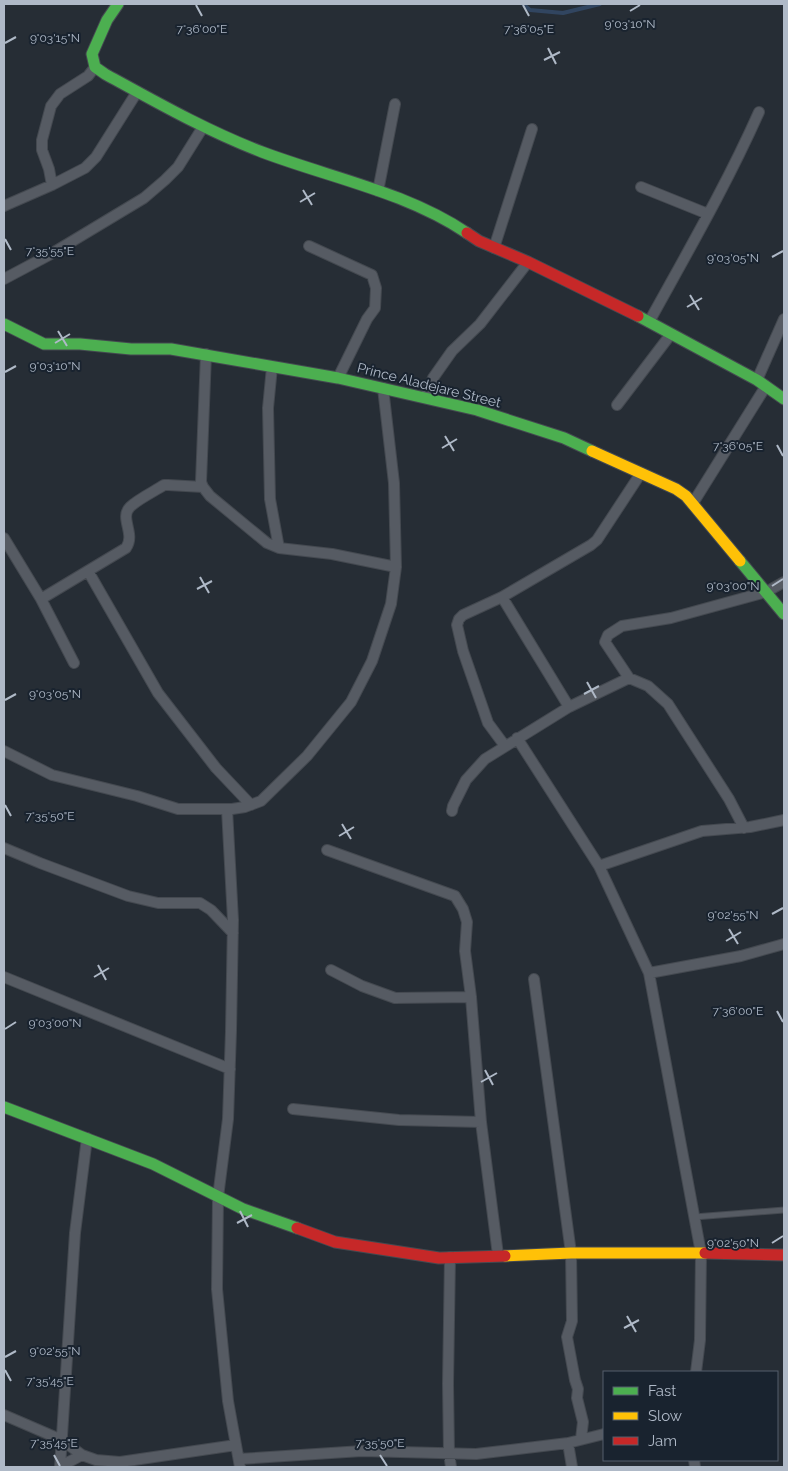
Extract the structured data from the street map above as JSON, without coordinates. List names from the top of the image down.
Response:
{
  "streets": {
    "street": ["Prince Aladejare Street"]
  },
  "legend": ["Fast", "Slow", "Jam"],
  "coordinates": [
    "9°03'10\"N",
    "7°36'00\"E",
    "7°36'05\"E",
    "9°03'15\"N",
    "7°35'55\"E",
    "9°03'05\"N",
    "9°03'00\"N",
    "7°35'50\"E",
    "9°02'55\"N",
    "9°02'50\"N",
    "7°35'45\"E"
  ]
}
